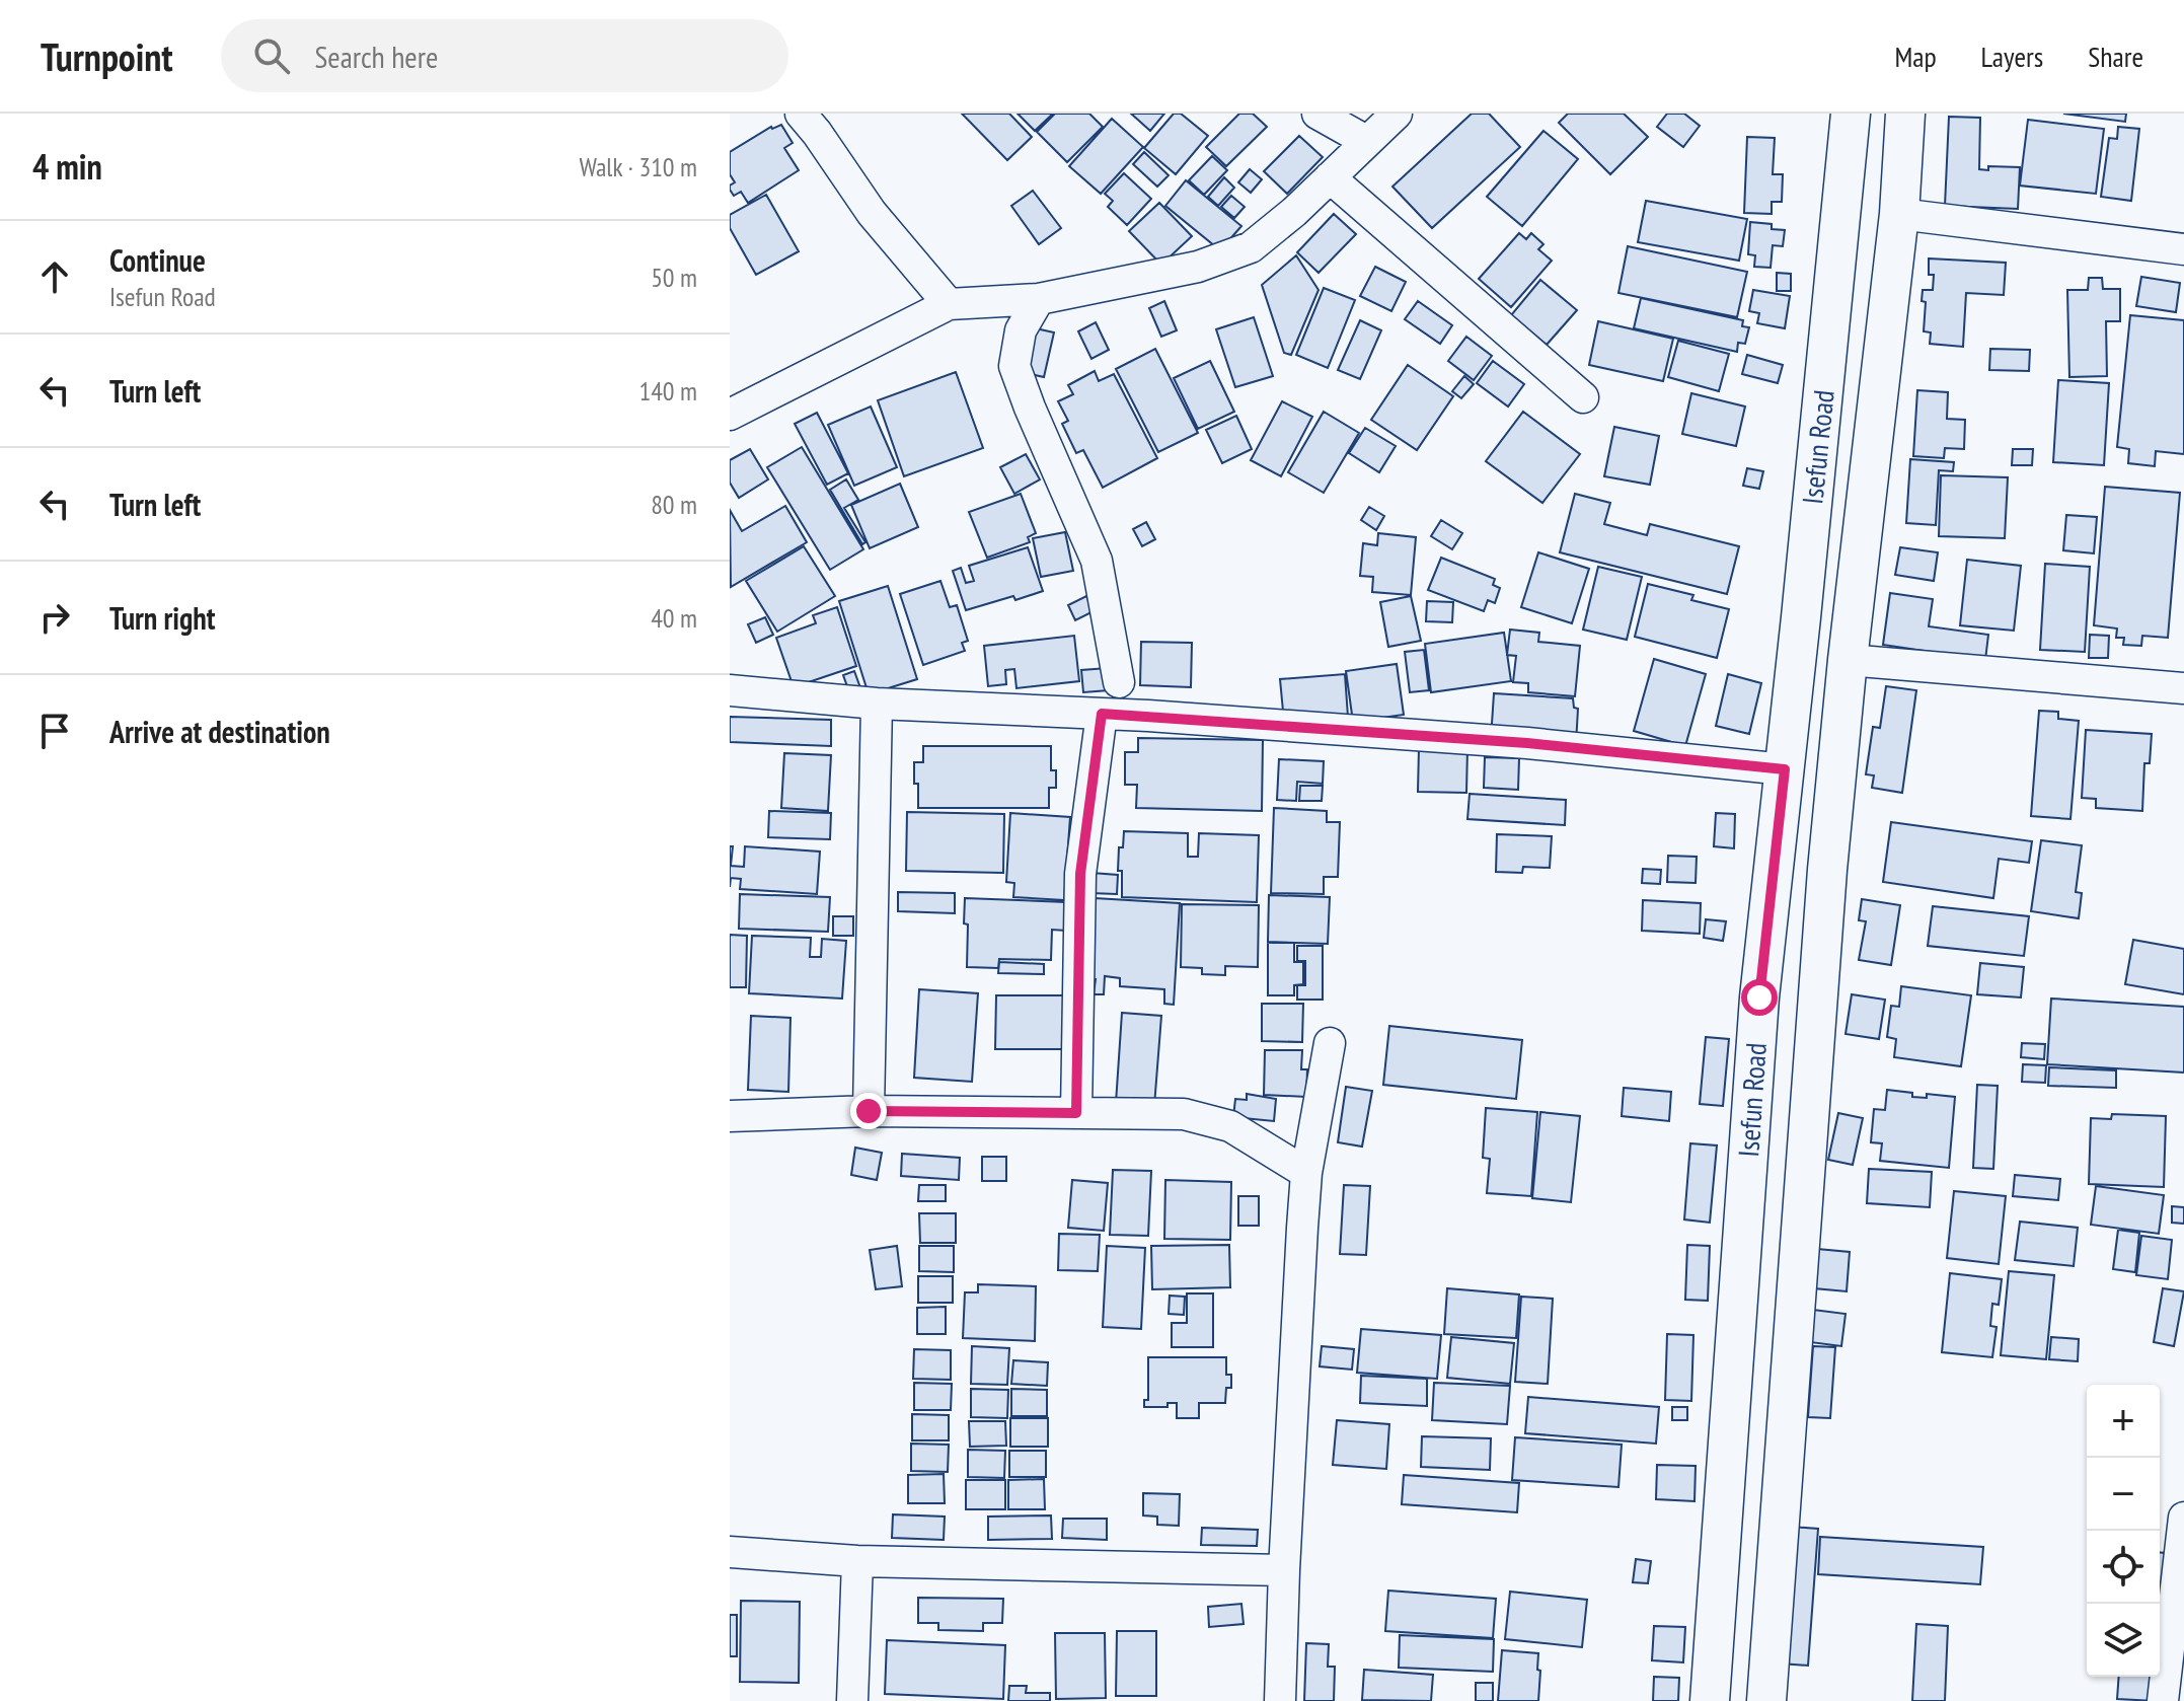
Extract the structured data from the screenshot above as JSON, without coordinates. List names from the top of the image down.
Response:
{
  "streets": {
    "street": ["Isefun Road"]
  },
  "page": {
    "header": "Turnpoint",
    "search": "Search here",
    "nav": ["Map", "Layers", "Share"],
    "heading": ["4 min", "Walk · 310 m"],
    "list": [
      ["Continue", "Isefun Road", "50 m"],
      ["Turn left", "140 m"],
      ["Turn left", "80 m"],
      ["Turn right", "40 m"],
      "Arrive at destination"
    ],
    "map_buttons": ["+", "−"]
  }
}
